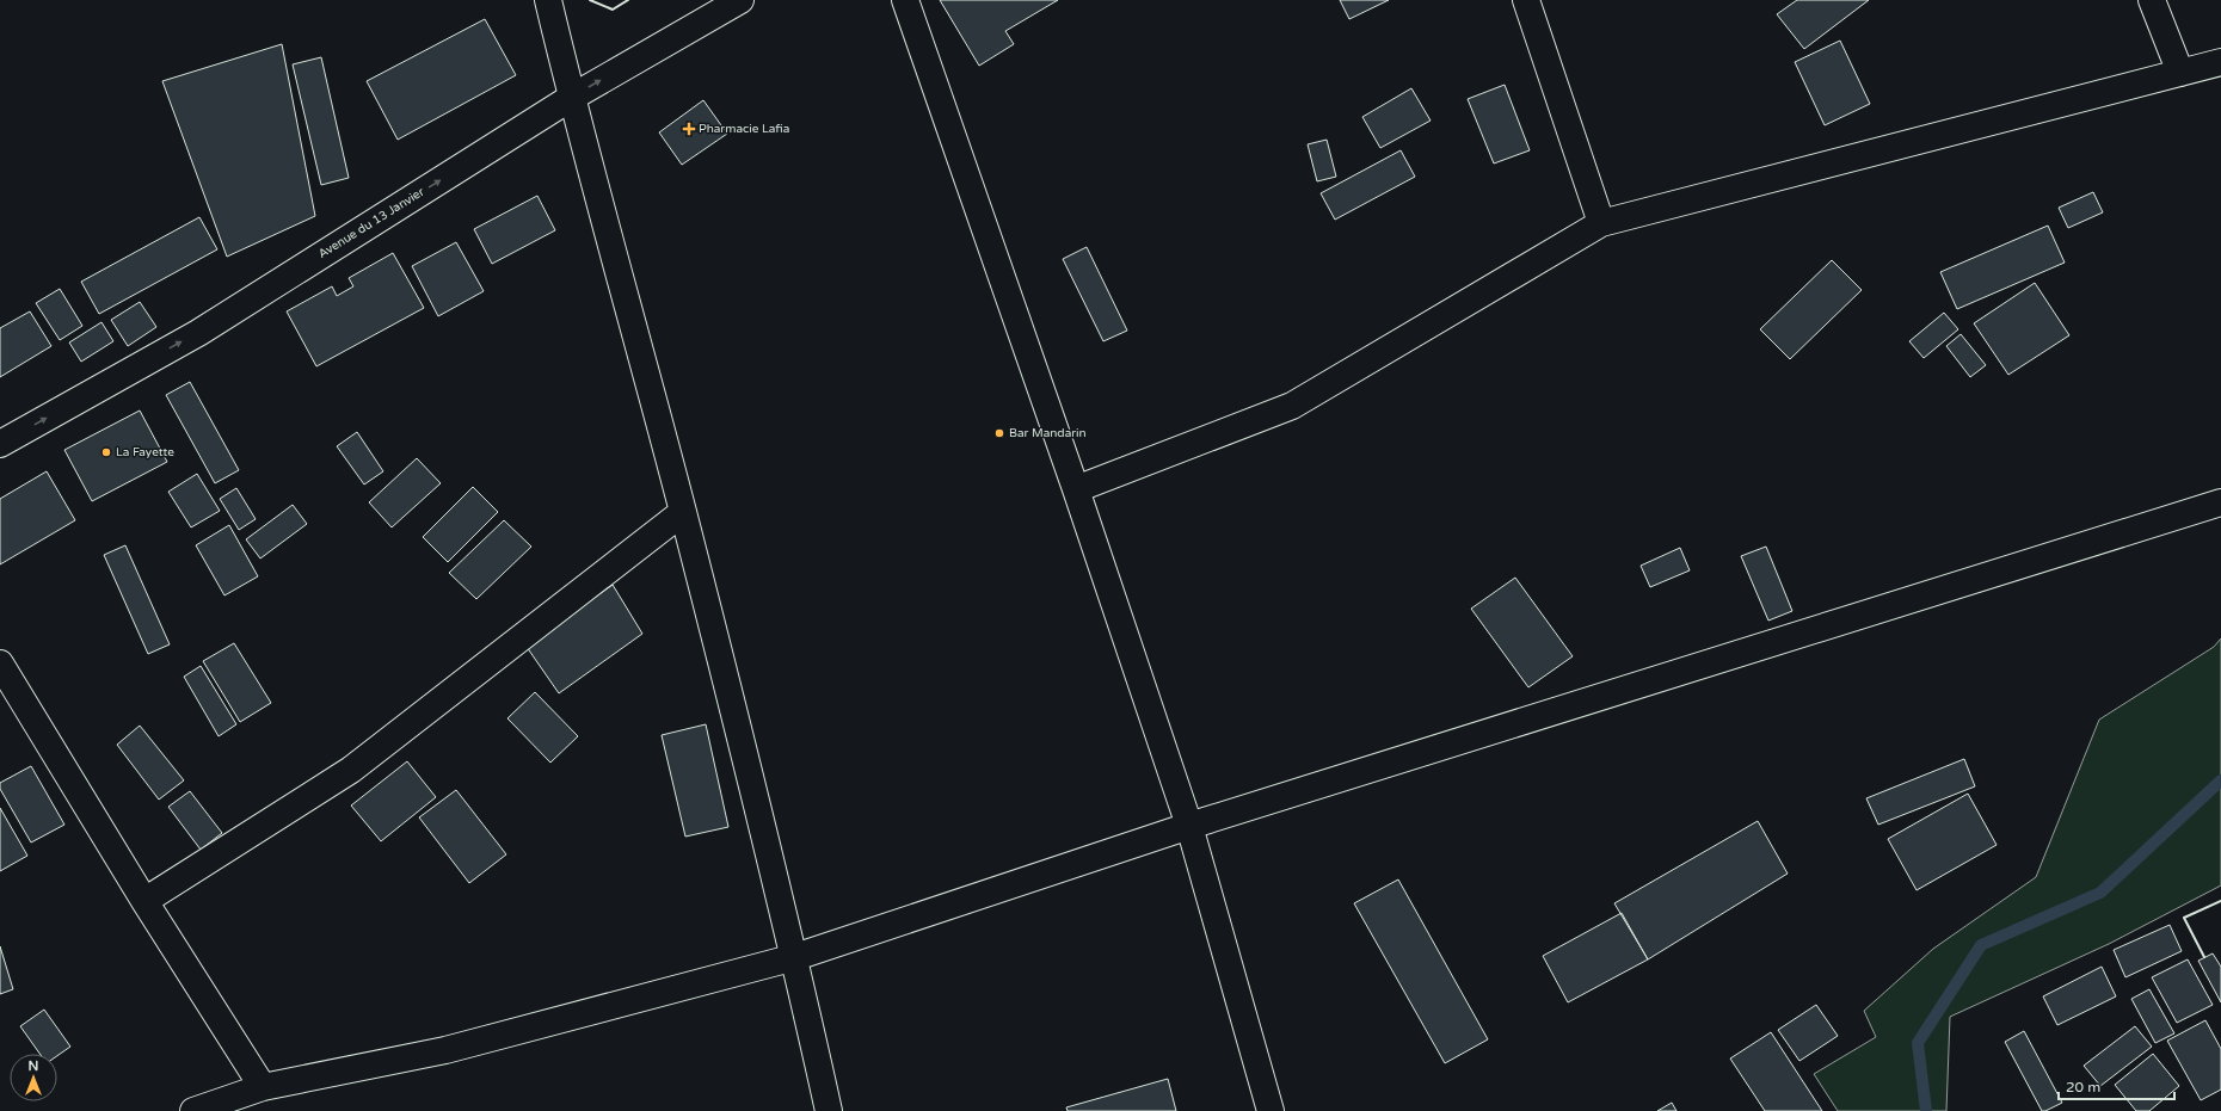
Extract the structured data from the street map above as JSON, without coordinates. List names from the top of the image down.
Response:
{
  "streets": {
    "street": ["Avenue du 13 Janvier"]
  },
  "one_way": ["Avenue du 13 Janvier"],
  "places": {
    "health": ["Pharmacie Lafia"],
    "other": ["Bar Mandarin", "La Fayette"]
  },
  "scale_bar": "20 m",
  "north": "top"
}
